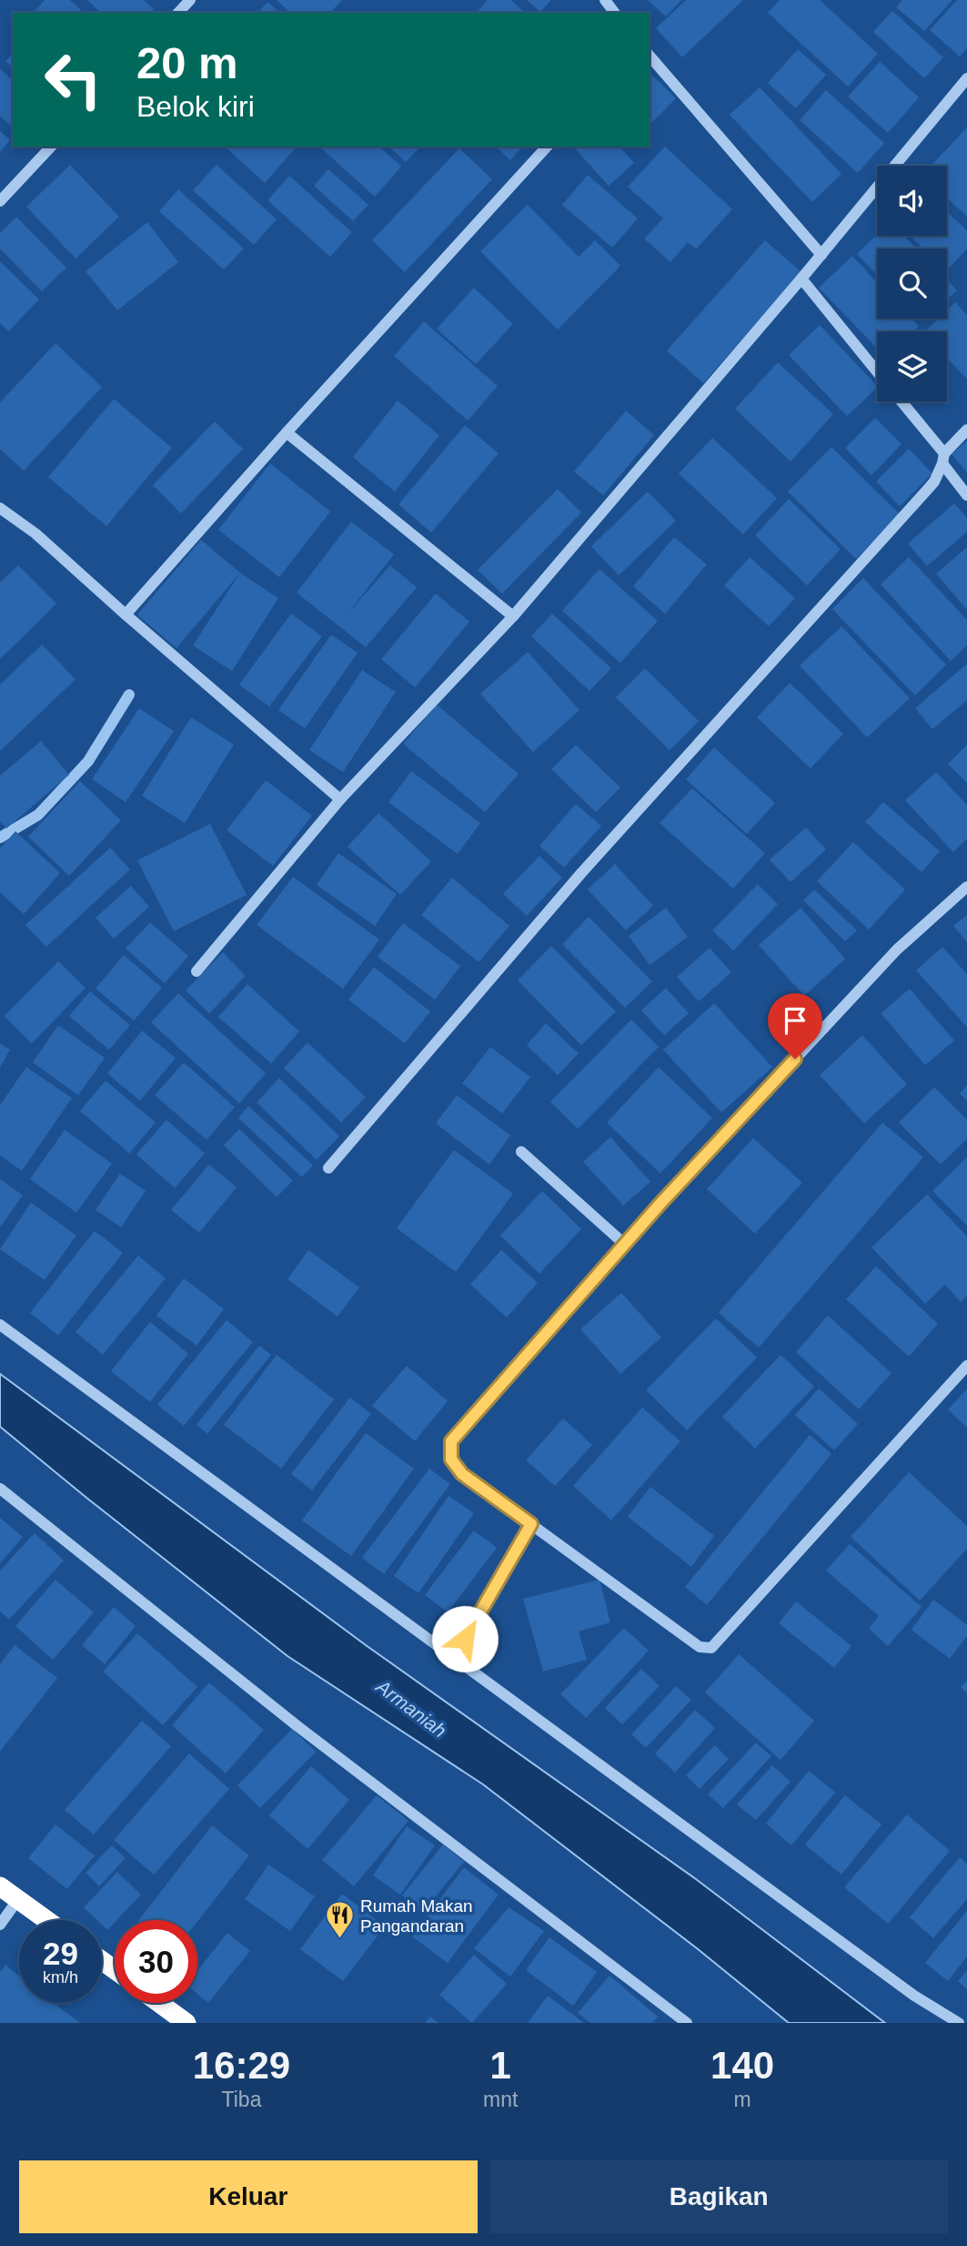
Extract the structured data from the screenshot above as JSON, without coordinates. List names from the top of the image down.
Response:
{
  "water": ["Armaniah"],
  "places": {
    "restaurant": ["Rumah Makan Pangandaran"]
  },
  "page": {
    "turn": ["20 m", "Belok kiri"],
    "speed": "29 km/h",
    "limit": "30",
    "eta": [
      "16:29",
      "Tiba",
      "1",
      "mnt",
      "140",
      "m"
    ],
    "buttons": ["Keluar", "Bagikan"]
  }
}
